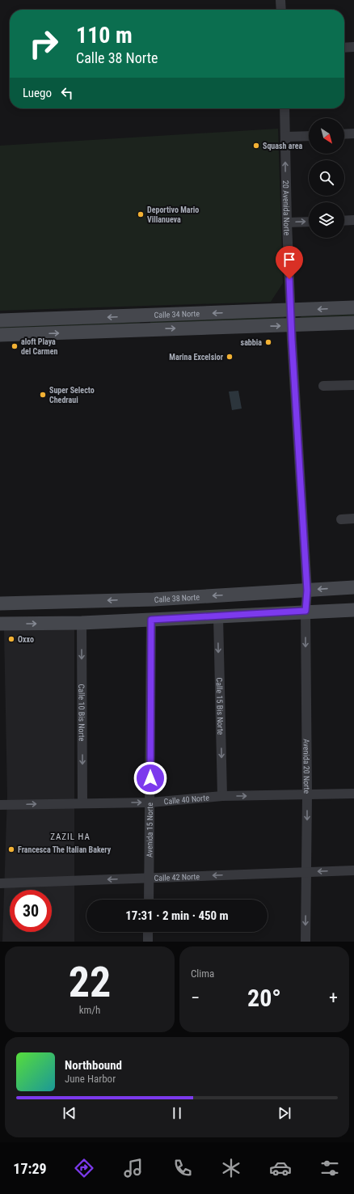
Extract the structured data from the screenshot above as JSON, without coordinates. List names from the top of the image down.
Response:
{
  "streets": {
    "main road": ["Calle 34 Norte", "Calle 38 Norte"],
    "street": [
      "20 Avenida Norte",
      "Calle 15 Bis Norte",
      "Calle 10 Bis Norte",
      "Avenida 20 Norte",
      "Calle 40 Norte",
      "Avenida 15 Norte",
      "Calle 42 Norte"
    ]
  },
  "crossings": [
    ["20 Avenida Norte", "Calle 34 Norte"],
    ["Calle 34 Norte", "Avenida 20 Norte"],
    ["Calle 38 Norte", "Avenida 20 Norte"],
    ["Calle 15 Bis Norte", "Calle 40 Norte"],
    ["Calle 10 Bis Norte", "Calle 40 Norte"],
    ["Avenida 20 Norte", "Calle 40 Norte"],
    ["Avenida 20 Norte", "Calle 42 Norte"],
    ["Calle 40 Norte", "Avenida 15 Norte"],
    ["Avenida 15 Norte", "Calle 42 Norte"]
  ],
  "one_way": [
    "20 Avenida Norte",
    "Calle 15 Bis Norte",
    "Calle 10 Bis Norte",
    "Avenida 20 Norte",
    "Calle 40 Norte",
    "Calle 42 Norte"
  ],
  "districts": ["ZAZIL HA"],
  "places": [
    "Squash area",
    "Deportivo Mario Villanueva",
    "sabbia",
    "aloft Playa del Carmen",
    "Marina Excelsior",
    "Super Selecto Chedraui",
    "Oxxo",
    "Francesca The Italian Bakery"
  ],
  "north": "bottom right",
  "page": {
    "turn": ["110 m", "Calle 38 Norte"],
    "then": "Luego",
    "limit": "30",
    "trip": "17:31 · 2 min · 450 m",
    "tile": [
      ["22", "km/h"],
      "Clima"
    ],
    "heat": ["−", "20°", "+"],
    "song": ["Northbound", "June Harbor"],
    "tabs": "17:29"
  }
}
